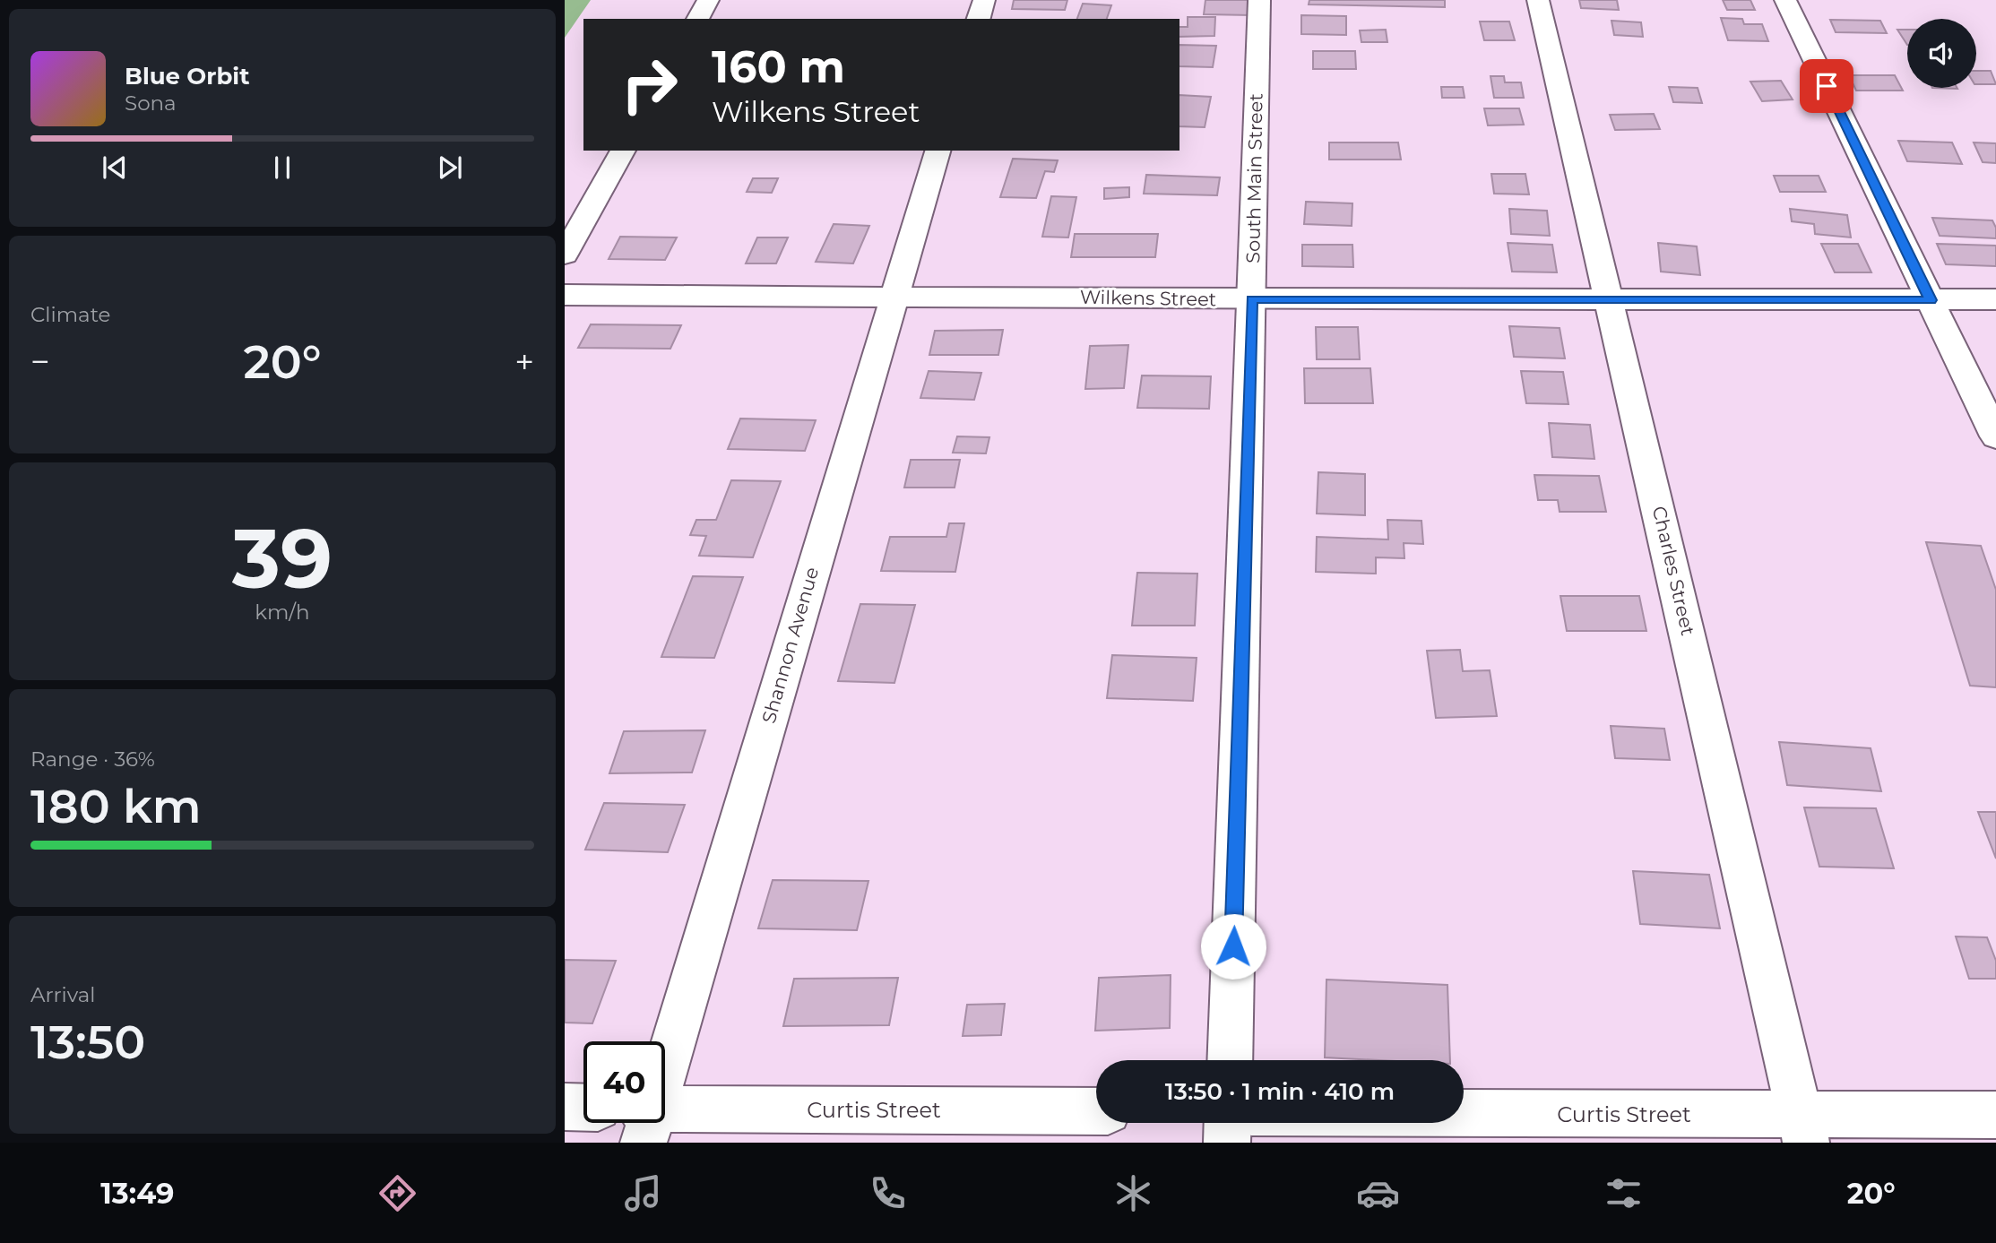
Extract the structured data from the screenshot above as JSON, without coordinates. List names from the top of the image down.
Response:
{
  "streets": {
    "street": [
      "South Main Street",
      "Wilkens Street",
      "Charles Street",
      "Shannon Avenue",
      "Curtis Street"
    ]
  },
  "crossings": [
    ["South Main Street", "Wilkens Street"],
    ["Wilkens Street", "Charles Street"],
    ["Wilkens Street", "Shannon Avenue"],
    ["Charles Street", "Curtis Street"]
  ],
  "page": {
    "turn": ["160 m", "Wilkens Street"],
    "song": ["Blue Orbit", "Sona"],
    "tile": [
      "Climate",
      ["39", "km/h"],
      ["Range · 36%", "180 km"],
      ["Arrival", "13:50"]
    ],
    "heat": ["−", "20°", "+"],
    "limit": "40",
    "trip": "13:50 · 1 min · 410 m",
    "tabs": ["13:49", "20°"]
  }
}
